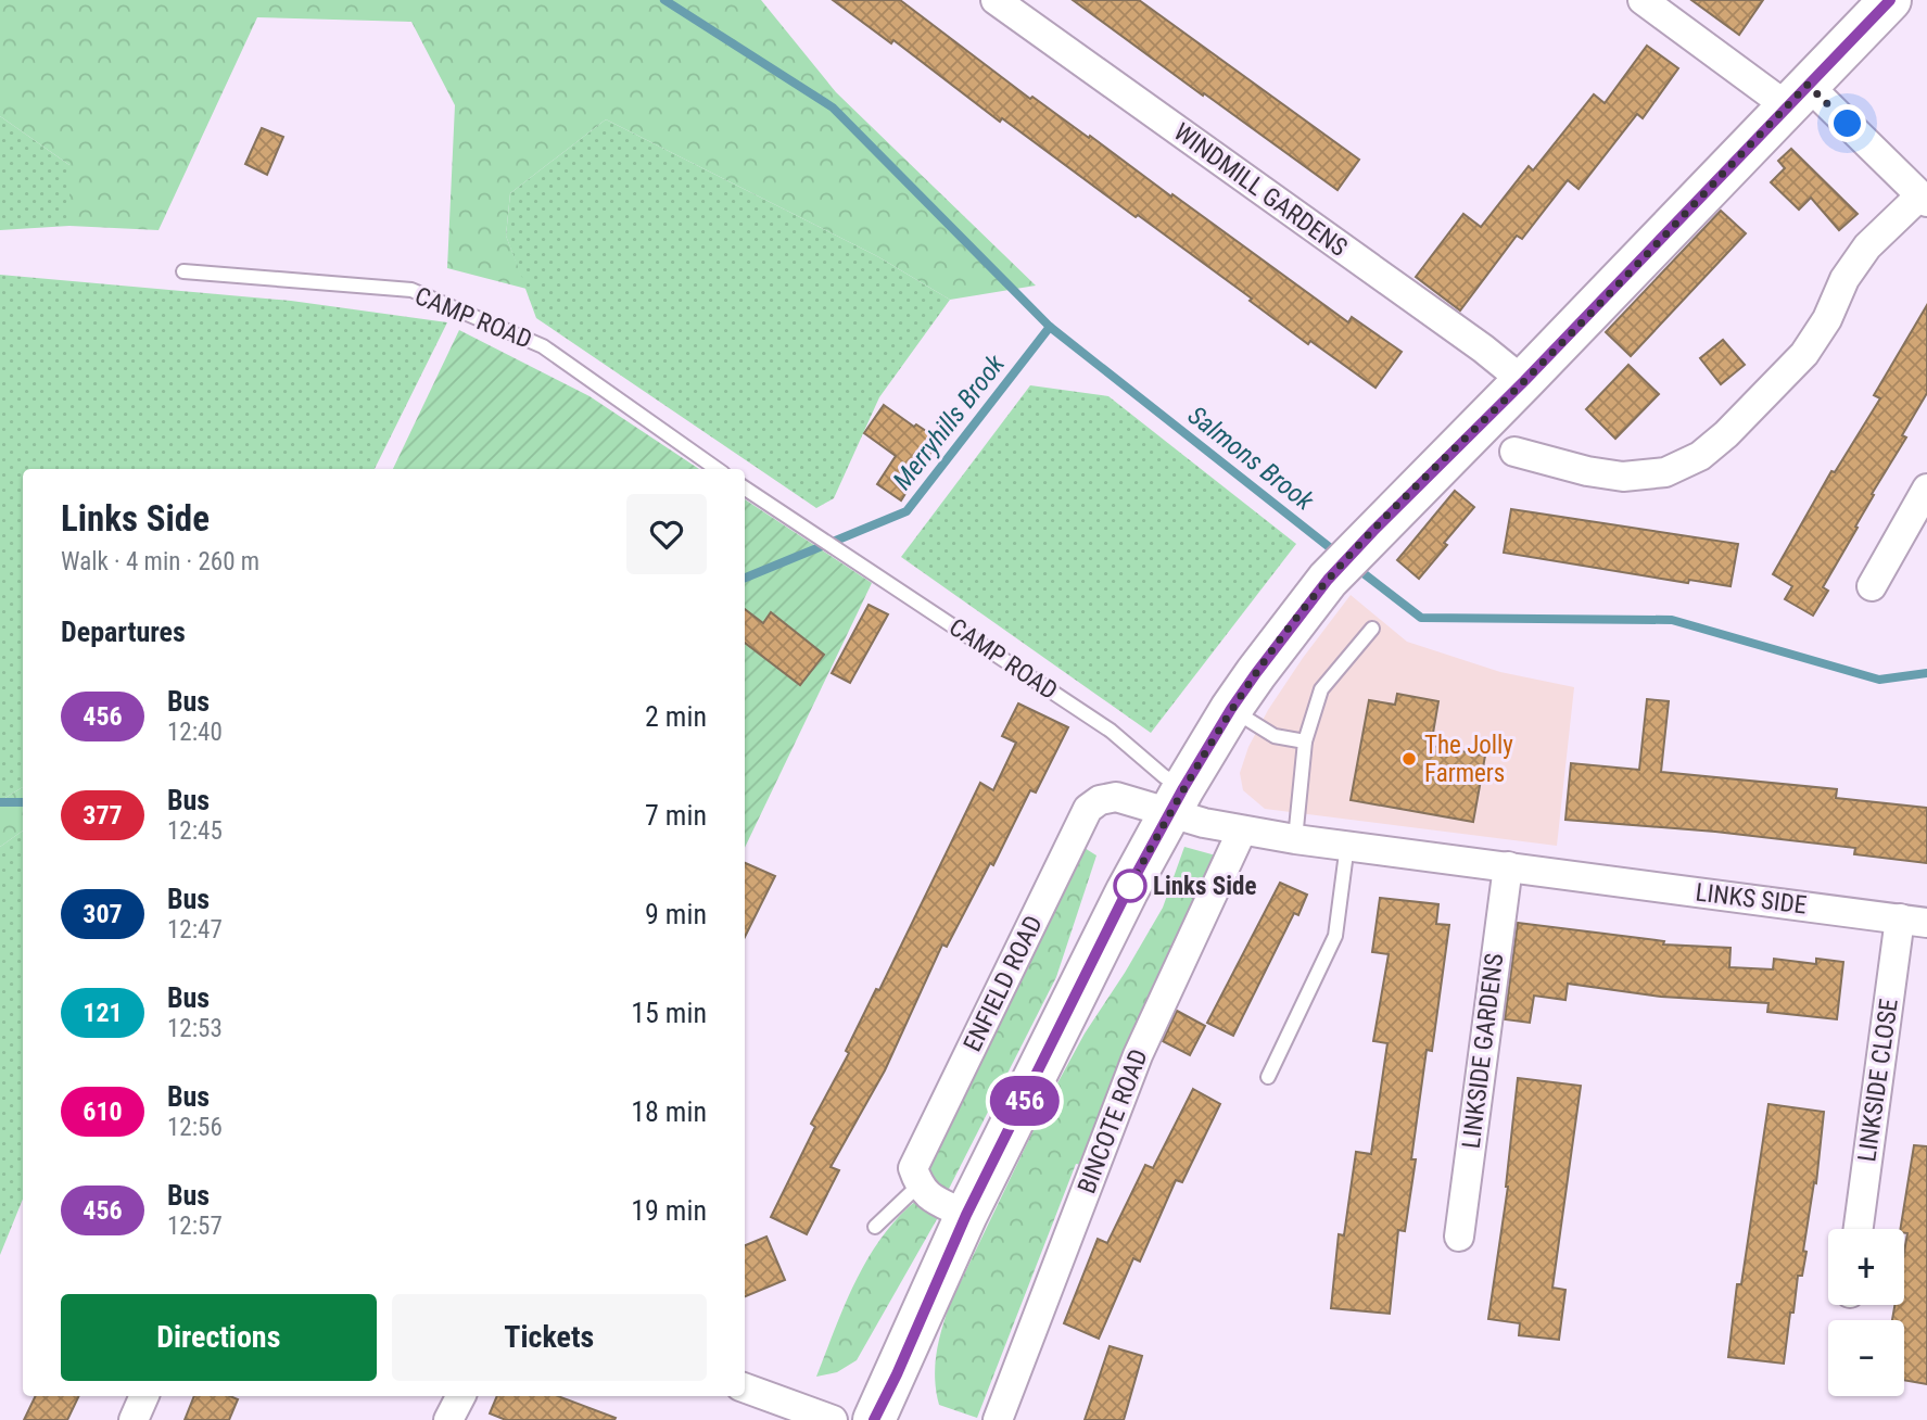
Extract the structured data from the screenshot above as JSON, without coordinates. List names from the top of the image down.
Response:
{
  "streets": {
    "street": [
      "WINDMILL GARDENS",
      "LINKS SIDE",
      "ENFIELD ROAD",
      "LINKSIDE GARDENS",
      "LINKSIDE CLOSE",
      "BINCOTE ROAD"
    ],
    "lane": ["CAMP ROAD"]
  },
  "crossings": [
    ["CAMP ROAD", "LINKS SIDE"],
    ["CAMP ROAD", "ENFIELD ROAD"],
    ["LINKS SIDE", "ENFIELD ROAD"],
    ["LINKS SIDE", "LINKSIDE GARDENS"],
    ["LINKS SIDE", "LINKSIDE CLOSE"],
    ["LINKS SIDE", "BINCOTE ROAD"]
  ],
  "water": ["Merryhills Brook", "Salmons Brook"],
  "places": ["The Jolly Farmers", "Links Side"],
  "lines": ["bus line 456"],
  "page": {
    "on_map": "456",
    "heading": [
      ["Links Side", "Walk · 4 min · 260 m"],
      "Departures"
    ],
    "list": [
      {
        "mark": "456",
        "name": "Bus",
        "note": "12:40",
        "value": "2 min"
      },
      {
        "mark": "377",
        "name": "Bus",
        "note": "12:45",
        "value": "7 min"
      },
      {
        "mark": "307",
        "name": "Bus",
        "note": "12:47",
        "value": "9 min"
      },
      {
        "mark": "121",
        "name": "Bus",
        "note": "12:53",
        "value": "15 min"
      },
      {
        "mark": "610",
        "name": "Bus",
        "note": "12:56",
        "value": "18 min"
      },
      {
        "mark": "456",
        "name": "Bus",
        "note": "12:57",
        "value": "19 min"
      }
    ],
    "map_buttons": ["+", "−"],
    "buttons": ["Directions", "Tickets"]
  }
}
